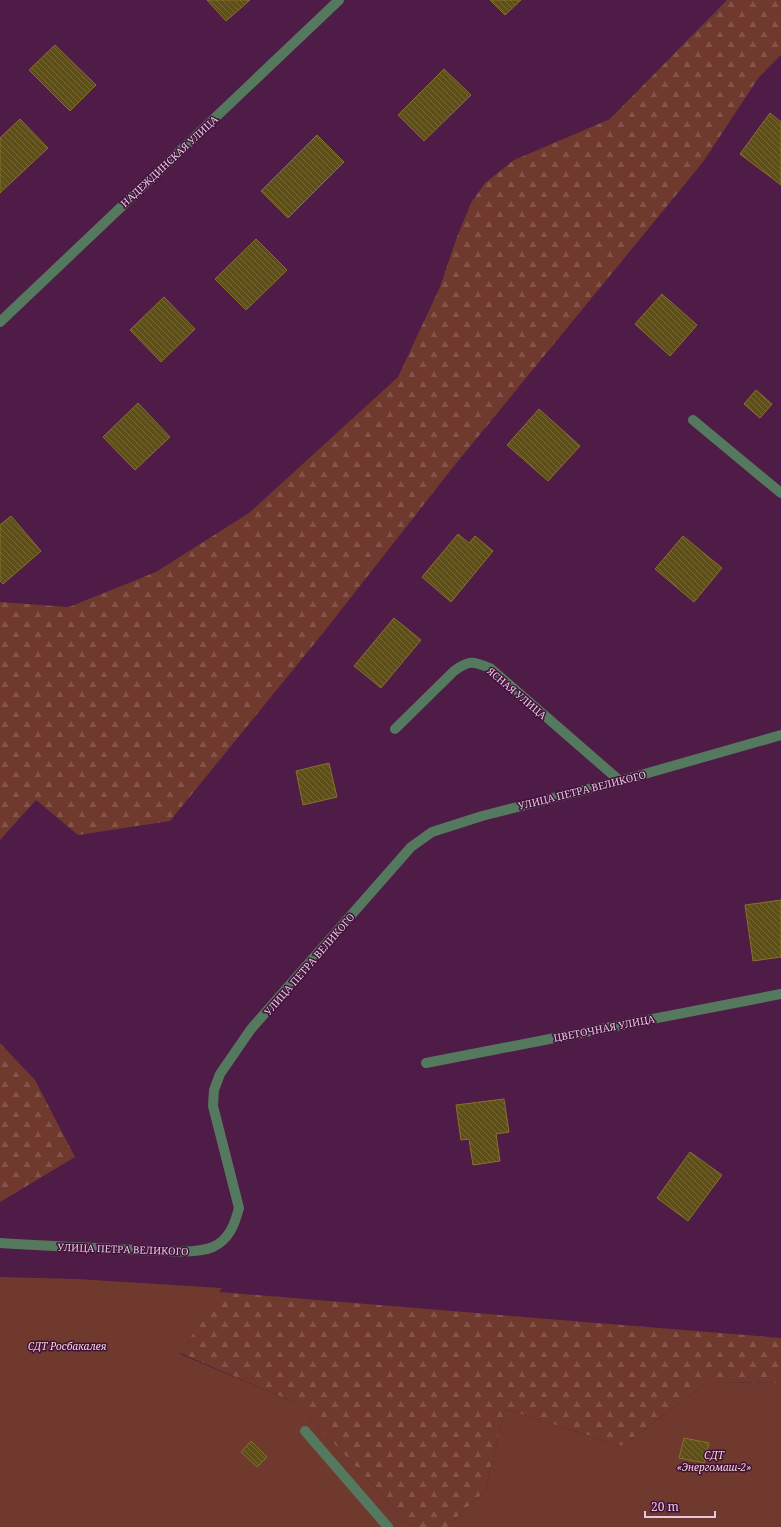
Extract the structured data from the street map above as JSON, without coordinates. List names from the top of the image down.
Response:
{
  "streets": {
    "street": [
      "НАДЕЖДИНСКАЯ УЛИЦА",
      "ЯСНАЯ УЛИЦА",
      "УЛИЦА ПЕТРА ВЕЛИКОГО",
      "ЦВЕТОЧНАЯ УЛИЦА"
    ]
  },
  "crossings": [
    ["ЯСНАЯ УЛИЦА", "УЛИЦА ПЕТРА ВЕЛИКОГО"]
  ],
  "parks": ["СДТ Росбакалея", "СДТ «Энергомаш-2»"],
  "scale_bar": "20 m"
}
